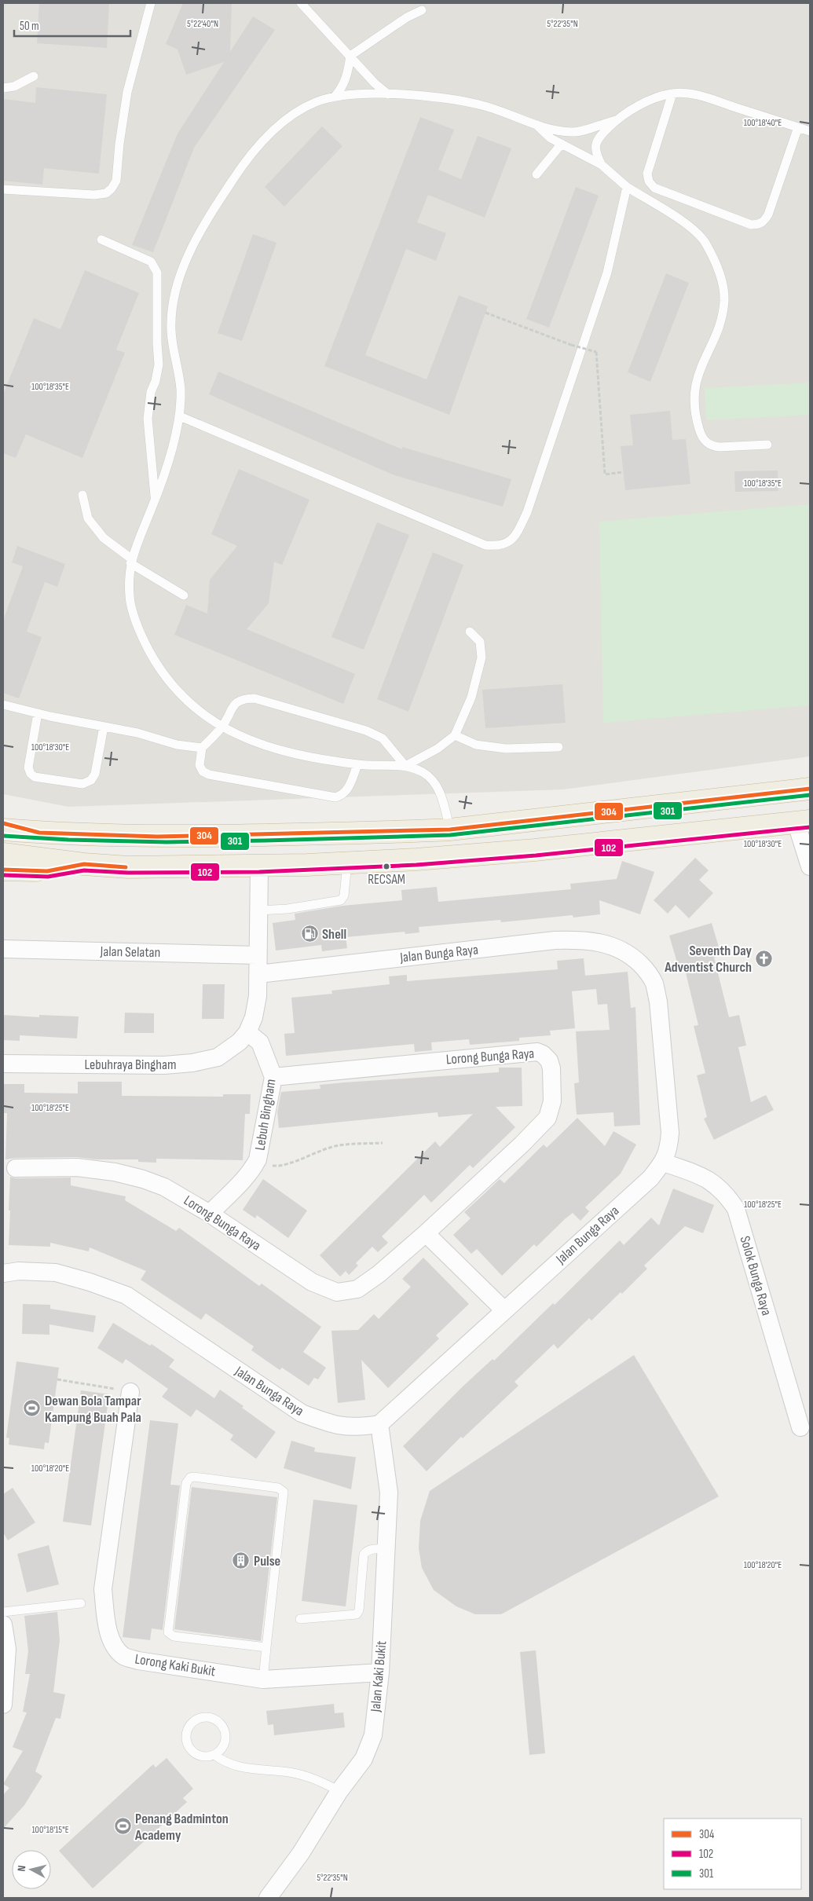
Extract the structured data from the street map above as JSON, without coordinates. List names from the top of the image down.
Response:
{
  "streets": {
    "street": [
      "Jalan Selatan",
      "Jalan Bunga Raya",
      "Lorong Bunga Raya",
      "Lebuhraya Bingham",
      "Lebuh Bingham",
      "Solok Bunga Raya",
      "Lorong Kaki Bukit",
      "Jalan Kaki Bukit"
    ]
  },
  "crossings": [
    ["Jalan Bunga Raya", "Solok Bunga Raya"],
    ["Jalan Bunga Raya", "Jalan Kaki Bukit"],
    ["Lorong Bunga Raya", "Lebuh Bingham"],
    ["Lebuhraya Bingham", "Lebuh Bingham"],
    ["Lorong Kaki Bukit", "Jalan Kaki Bukit"]
  ],
  "places": {
    "other": ["RECSAM"],
    "fuel station": ["Shell"],
    "church": ["Seventh Day Adventist Church"],
    "sports": ["Dewan Bola Tampar Kampung Buah Pala", "Penang Badminton Academy"],
    "building": ["Pulse"]
  },
  "lines": ["transit line 304", "transit line 301", "transit line 102"],
  "legend": ["304", "102", "301"],
  "scale_bar": "50 m",
  "north": "left",
  "coordinates": [
    "5°22'40\"N",
    "5°22'35\"N",
    "100°18'40\"E",
    "100°18'35\"E",
    "100°18'30\"E",
    "100°18'25\"E",
    "100°18'20\"E",
    "100°18'15\"E"
  ]
}
